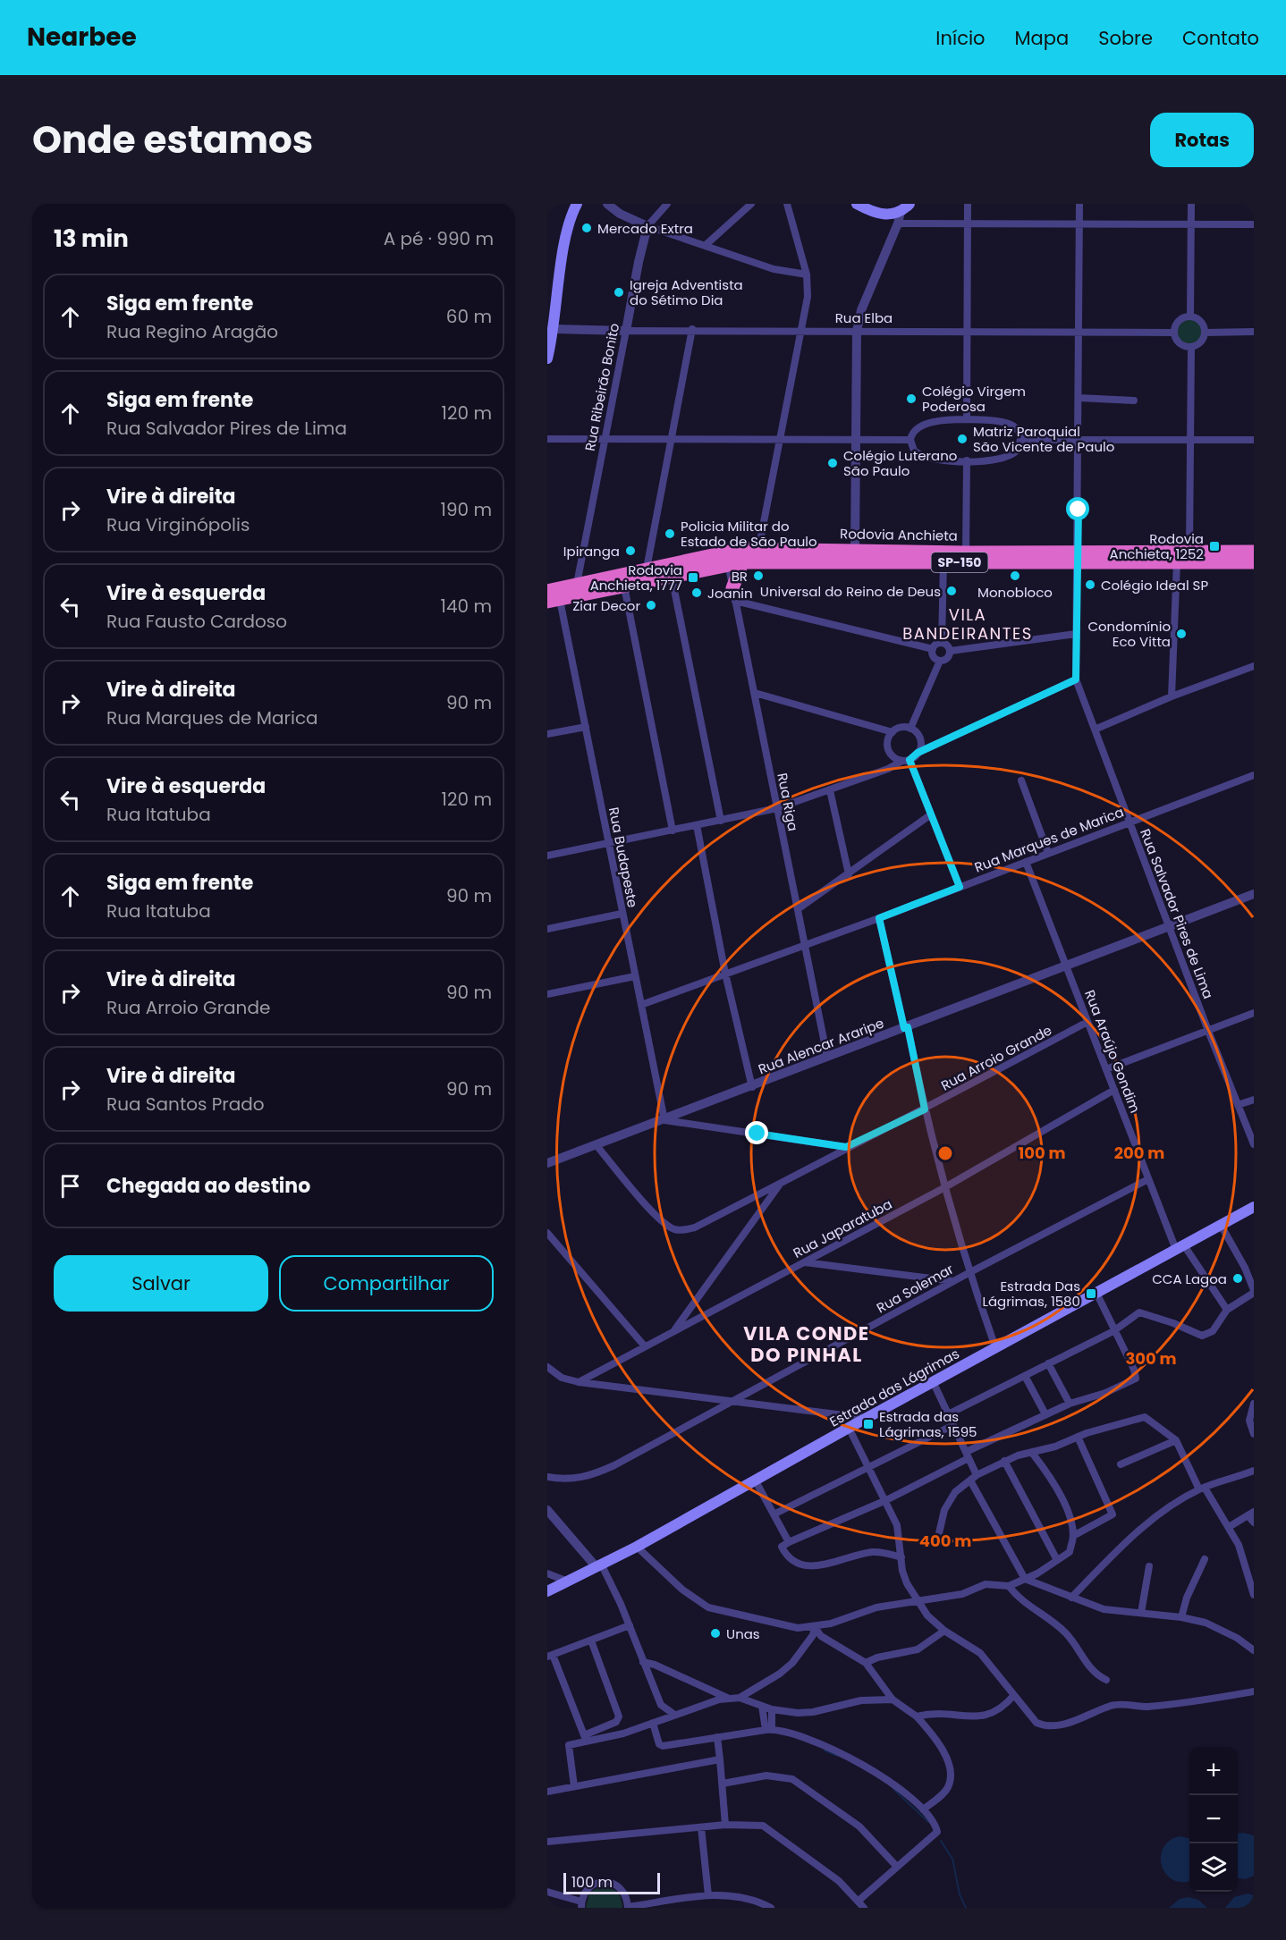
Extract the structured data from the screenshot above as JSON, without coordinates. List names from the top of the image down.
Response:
{
  "streets": {
    "highway": ["Rodovia Anchieta", "SP-150"],
    "main road": ["Estrada das Lágrimas"],
    "street": [
      "Rua Elba",
      "Rua Ribeirão Bonito",
      "Rua Riga",
      "Rua Marques de Marica",
      "Rua Budapeste",
      "Rua Salvador Pires de Lima",
      "Rua Alencar Araripe",
      "Rua Araújo Gondim",
      "Rua Arroio Grande",
      "Rua Japaratuba",
      "Rua Solemar"
    ]
  },
  "crossings": [
    ["Rua Elba", "Rua Ribeirão Bonito"],
    ["Rua Elba", "Rua Salvador Pires de Lima"],
    ["Rua Ribeirão Bonito", "Rodovia Anchieta"],
    ["Rodovia Anchieta", "Rua Riga"],
    ["Rodovia Anchieta", "Rua Budapeste"],
    ["Rodovia Anchieta", "Rua Salvador Pires de Lima"],
    ["Rua Riga", "Rua Marques de Marica"],
    ["Rua Riga", "Rua Alencar Araripe"],
    ["Rua Marques de Marica", "Rua Budapeste"],
    ["Rua Marques de Marica", "Rua Salvador Pires de Lima"],
    ["Rua Marques de Marica", "Rua Araújo Gondim"],
    ["Rua Budapeste", "Rua Alencar Araripe"],
    ["Rua Salvador Pires de Lima", "Rua Alencar Araripe"],
    ["Rua Alencar Araripe", "Rua Araújo Gondim"],
    ["Rua Alencar Araripe", "Rua Arroio Grande"],
    ["Rua Araújo Gondim", "Rua Arroio Grande"],
    ["Rua Araújo Gondim", "Rua Japaratuba"],
    ["Rua Araújo Gondim", "Rua Solemar"],
    ["Rua Araújo Gondim", "Estrada das Lágrimas"]
  ],
  "districts": ["VILA BANDEIRANTES", "VILA CONDE DO PINHAL"],
  "places": {
    "other": [
      "Mercado Extra",
      "Igreja Adventista do Sétimo Dia",
      "Colégio Virgem Poderosa",
      "Matriz Paroquial São Vicente de Paulo",
      "Colégio Luterano São Paulo",
      "Policia Militar do Estado de São Paulo",
      "Ipiranga",
      "BR",
      "Monobloco",
      "Colégio Ideal SP",
      "Universal do Reino de Deus",
      "Joanin",
      "Ziar Decor",
      "Condomínio Eco Vitta",
      "CCA Lagoa",
      "Unas"
    ],
    "transit": [
      "Rodovia Anchieta, 1252",
      "Rodovia Anchieta, 1777",
      "Estrada Das Lágrimas, 1580",
      "Estrada das Lágrimas, 1595"
    ]
  },
  "scale_bar": "100 m",
  "page": {
    "header": "Nearbee",
    "nav": [
      "Início",
      "Mapa",
      "Sobre",
      "Contato"
    ],
    "title": "Onde estamos",
    "buttons": [
      "Rotas",
      ["Salvar", "Compartilhar"]
    ],
    "heading": ["13 min", "A pé · 990 m"],
    "list": [
      ["Siga em frente", "Rua Regino Aragão", "60 m"],
      ["Siga em frente", "Rua Salvador Pires de Lima", "120 m"],
      ["Vire à direita", "Rua Virginópolis", "190 m"],
      ["Vire à esquerda", "Rua Fausto Cardoso", "140 m"],
      ["Vire à direita", "Rua Marques de Marica", "90 m"],
      ["Vire à esquerda", "Rua Itatuba", "120 m"],
      ["Siga em frente", "Rua Itatuba", "90 m"],
      ["Vire à direita", "Rua Arroio Grande", "90 m"],
      ["Vire à direita", "Rua Santos Prado", "90 m"],
      "Chegada ao destino"
    ],
    "map_buttons": ["+", "−"],
    "scale": "100 m"
  },
  "rings": [
    "100 m",
    "200 m",
    "300 m",
    "400 m"
  ]
}
